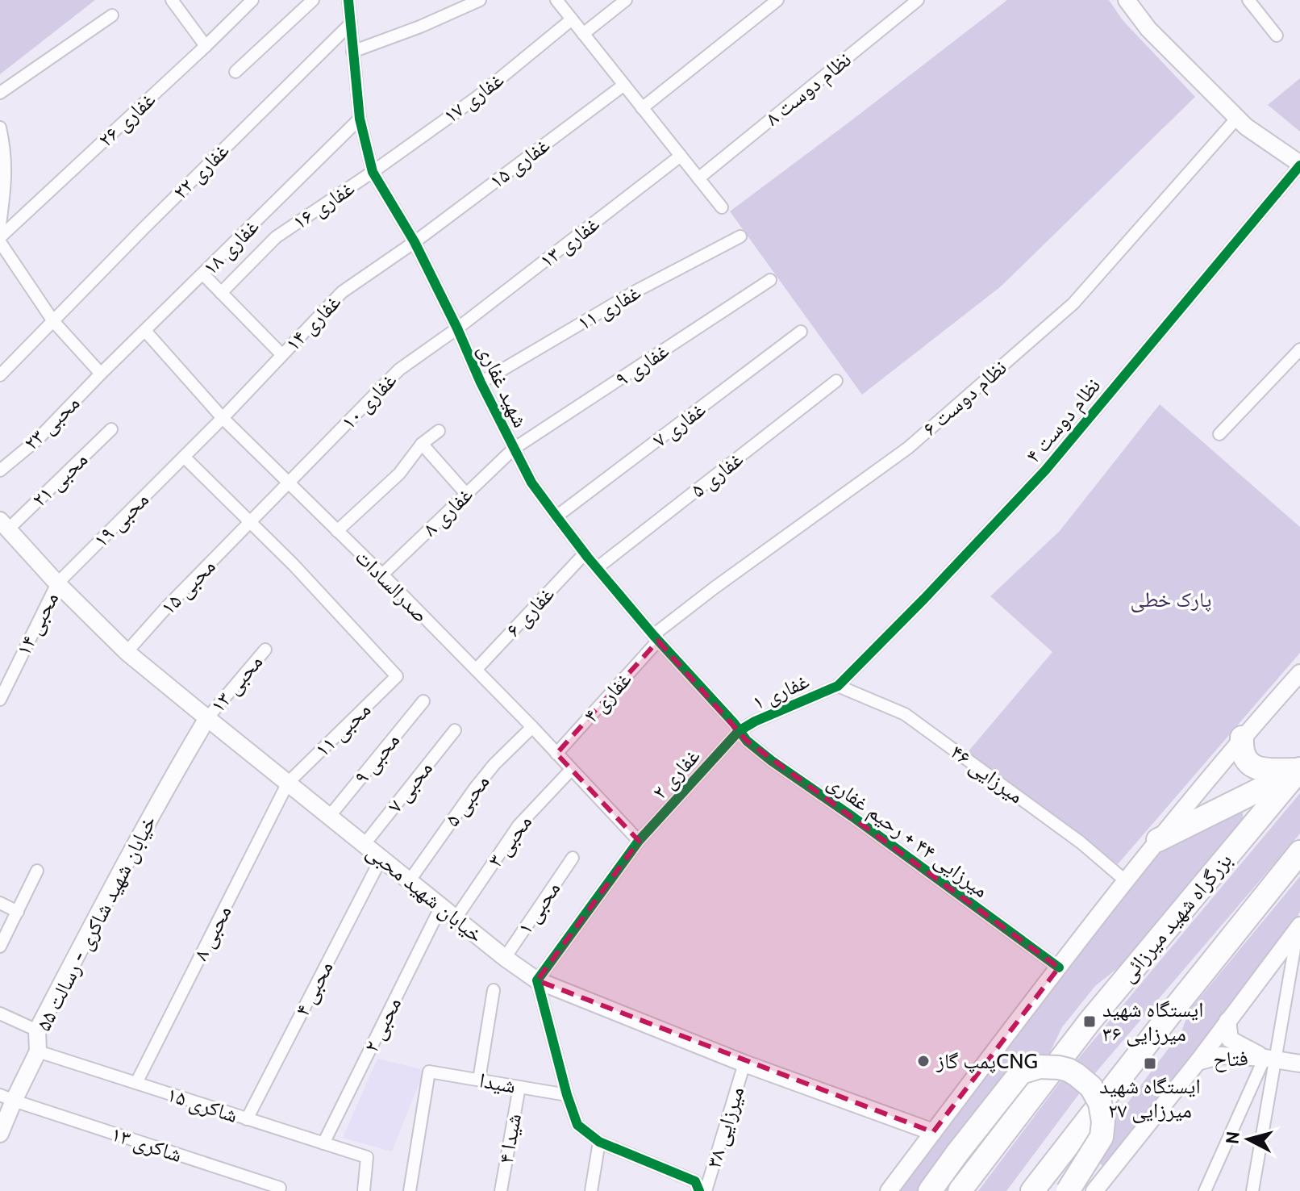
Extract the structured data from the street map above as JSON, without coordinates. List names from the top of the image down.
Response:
{
  "streets": {
    "highway": ["بزرگراه شهید میرزائی"],
    "street": [
      "نظام دوست ۸",
      "غفاری ۱۷",
      "غفاری ۲۶",
      "غفاری ۱۵",
      "غفاری ۲۲",
      "غفاری ۱۶",
      "غفاری ۱۳",
      "غفاری ۱۸",
      "غفاری ۱۱",
      "غفاری ۱۴",
      "غفاری ۹",
      "شهید غفاری",
      "نظام دوست ۶",
      "غفاری ۱۰",
      "نظام دوست ۴",
      "محبی ۲۳",
      "غفاری ۷",
      "غفاری ۵",
      "محبی ۲۱",
      "غفاری ۸",
      "محبی ۱۹",
      "صدرالسادات",
      "محبی ۱۵",
      "غفاری ۶",
      "محبی ۱۴",
      "محبی ۱۳",
      "غفاری ۱",
      "غفاری ۴",
      "محبی ۱۱",
      "محبی ۹",
      "غفاری ۲",
      "میرزایی ۴۶",
      "محبی ۷",
      "محبی ۵",
      "میرزایی ۴۴ + رحیم غفاری",
      "محبی ۳",
      "خیابان شهید محبی",
      "محبی ۱",
      "خیابان شهید شاکری - رسالت ۵۵",
      "محبی ۸",
      "محبی ۴",
      "محبی ۲",
      "فتاح",
      "شیدا",
      "شاکری ۱۵",
      "میرزایی ۳۸",
      "شیدا ۴",
      "شاکری ۱۳"
    ]
  },
  "crossings": [
    ["غفاری ۱۷", "غفاری ۱۶"],
    ["غفاری ۱۷", "شهید غفاری"],
    ["غفاری ۱۵", "غفاری ۱۴"],
    ["غفاری ۱۵", "شهید غفاری"],
    ["غفاری ۲۲", "شهید غفاری"],
    ["غفاری ۱۶", "شهید غفاری"],
    ["غفاری ۱۳", "شهید غفاری"],
    ["غفاری ۱۳", "غفاری ۱۰"],
    ["غفاری ۱۸", "شهید غفاری"],
    ["غفاری ۱۸", "محبی ۲۳"],
    ["غفاری ۱۸", "صدرالسادات"],
    ["غفاری ۱۱", "شهید غفاری"],
    ["غفاری ۱۴", "شهید غفاری"],
    ["غفاری ۱۴", "محبی ۱۹"],
    ["غفاری ۱۴", "صدرالسادات"],
    ["غفاری ۹", "شهید غفاری"],
    ["غفاری ۹", "غفاری ۸"],
    ["شهید غفاری", "نظام دوست ۶"],
    ["شهید غفاری", "غفاری ۱۰"],
    ["شهید غفاری", "غفاری ۷"],
    ["شهید غفاری", "غفاری ۵"],
    ["شهید غفاری", "غفاری ۸"],
    ["شهید غفاری", "غفاری ۶"],
    ["شهید غفاری", "غفاری ۱"],
    ["شهید غفاری", "غفاری ۴"],
    ["شهید غفاری", "غفاری ۲"],
    ["شهید غفاری", "میرزایی ۴۴ + رحیم غفاری"],
    ["نظام دوست ۶", "غفاری ۴"],
    ["غفاری ۱۰", "صدرالسادات"],
    ["غفاری ۱۰", "محبی ۱۵"],
    ["غفاری ۱۰", "محبی ۱۱"],
    ["نظام دوست ۴", "غفاری ۱"],
    ["نظام دوست ۴", "میرزایی ۴۶"],
    ["محبی ۲۱", "خیابان شهید محبی"],
    ["غفاری ۸", "صدرالسادات"],
    ["محبی ۱۹", "محبی ۱۴"],
    ["محبی ۱۹", "خیابان شهید محبی"],
    ["صدرالسادات", "غفاری ۶"],
    ["صدرالسادات", "غفاری ۴"],
    ["صدرالسادات", "غفاری ۲"],
    ["صدرالسادات", "محبی ۵"],
    ["صدرالسادات", "محبی ۳"],
    ["محبی ۱۵", "محبی ۱۱"],
    ["محبی ۱۵", "خیابان شهید محبی"],
    ["محبی ۱۴", "خیابان شهید محبی"],
    ["محبی ۱۳", "خیابان شهید محبی"],
    ["محبی ۱۳", "خیابان شهید شاکری - رسالت ۵۵"],
    ["غفاری ۱", "غفاری ۲"],
    ["غفاری ۱", "میرزایی ۴۶"],
    ["غفاری ۱", "میرزایی ۴۴ + رحیم غفاری"],
    ["محبی ۱۱", "خیابان شهید محبی"],
    ["محبی ۱۱", "محبی ۸"],
    ["محبی ۹", "خیابان شهید محبی"],
    ["غفاری ۲", "میرزایی ۴۴ + رحیم غفاری"],
    ["غفاری ۲", "خیابان شهید محبی"],
    ["محبی ۷", "خیابان شهید محبی"],
    ["محبی ۵", "خیابان شهید محبی"],
    ["محبی ۳", "خیابان شهید محبی"],
    ["خیابان شهید محبی", "محبی ۱"],
    ["خیابان شهید محبی", "خیابان شهید شاکری - رسالت ۵۵"],
    ["خیابان شهید محبی", "محبی ۸"],
    ["خیابان شهید محبی", "محبی ۴"],
    ["خیابان شهید محبی", "محبی ۲"],
    ["خیابان شهید محبی", "میرزایی ۳۸"],
    ["خیابان شهید شاکری - رسالت ۵۵", "شاکری ۱۵"],
    ["خیابان شهید شاکری - رسالت ۵۵", "شاکری ۱۳"],
    ["محبی ۸", "شاکری ۱۵"],
    ["محبی ۴", "شاکری ۱۵"],
    ["محبی ۲", "شاکری ۱۵"],
    ["شیدا", "شیدا ۴"]
  ],
  "parks": ["پارک خطی"],
  "places": {
    "transit": ["ایستگاه شهید میرزایی ۳۶", "ایستگاه شهید میرزایی ۲۷"],
    "other": ["پمپ گازCNG"]
  },
  "north": "left"
}
